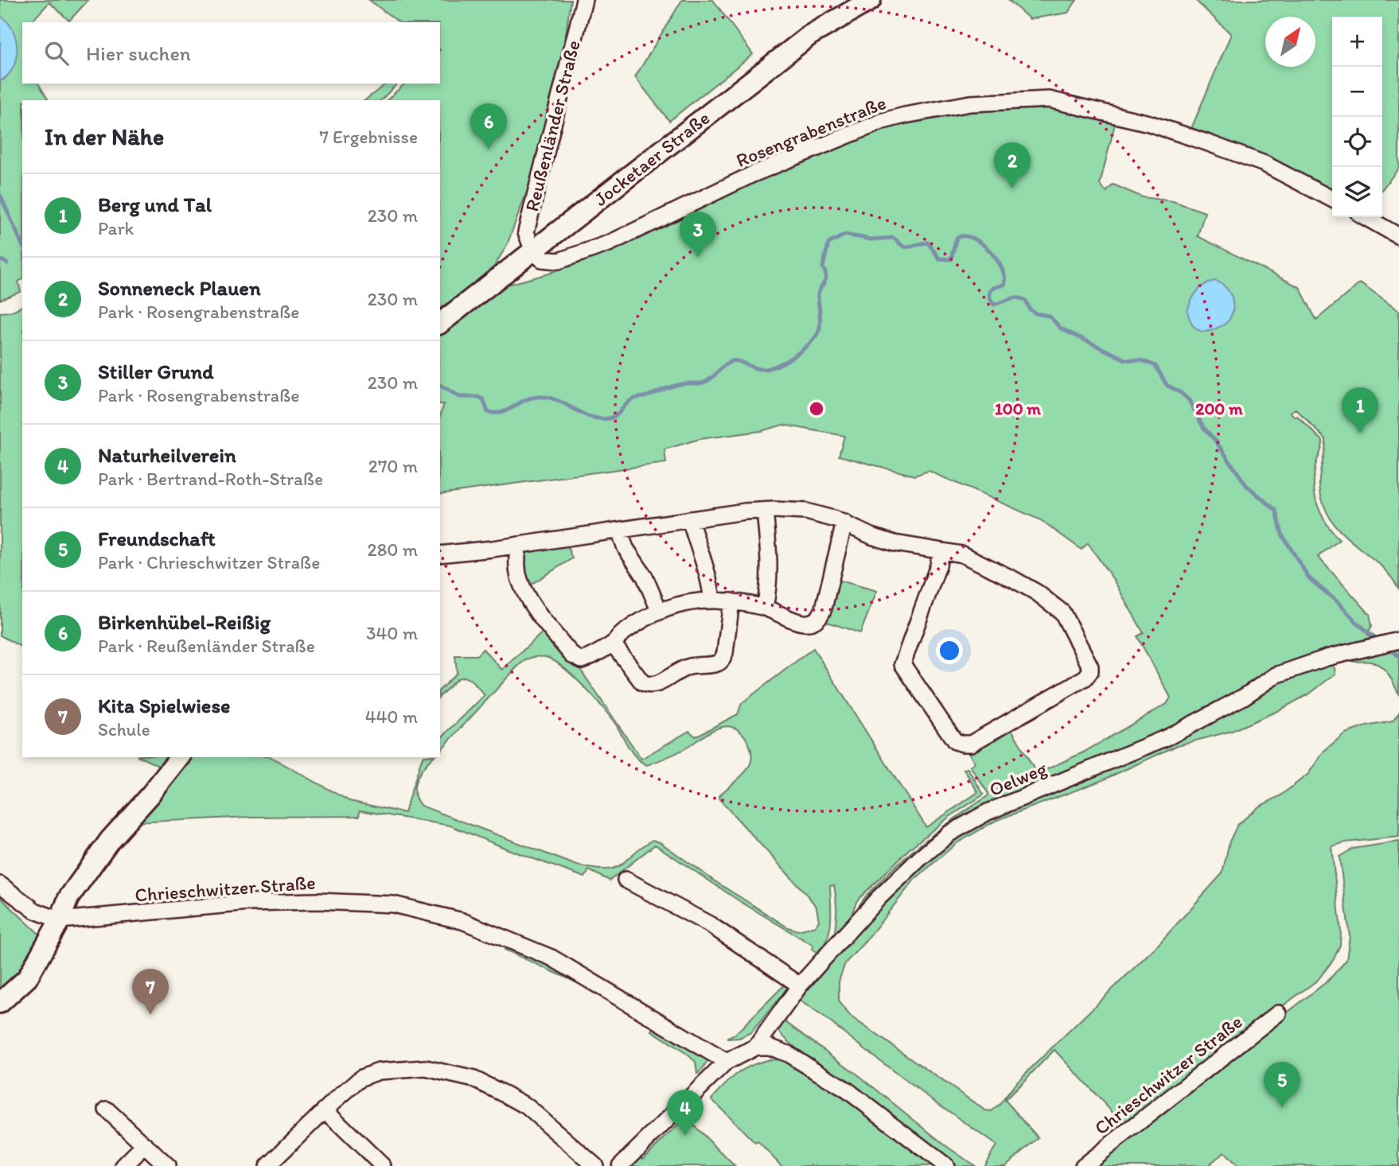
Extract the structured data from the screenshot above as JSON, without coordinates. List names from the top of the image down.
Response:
{
  "streets": {
    "street": [
      "Reußenländer Straße",
      "Rosengrabenstraße",
      "Jocketaer Straße",
      "Oelweg",
      "Chrieschwitzer Straße"
    ]
  },
  "crossings": [
    ["Reußenländer Straße", "Rosengrabenstraße"],
    ["Reußenländer Straße", "Jocketaer Straße"],
    ["Rosengrabenstraße", "Jocketaer Straße"],
    ["Oelweg", "Chrieschwitzer Straße"]
  ],
  "north": "top right",
  "page": {
    "map_buttons": ["+", "−"],
    "search": "Hier suchen",
    "heading": ["In der Nähe", "7 Ergebnisse"],
    "pins": [
      "6",
      "2",
      "3",
      "1",
      "7",
      "5",
      "4"
    ],
    "list": [
      {
        "mark": "1",
        "name": "Berg und Tal",
        "note": "Park",
        "value": "230 m"
      },
      {
        "mark": "2",
        "name": "Sonneneck Plauen",
        "note": "Park · Rosengrabenstraße",
        "value": "230 m"
      },
      {
        "mark": "3",
        "name": "Stiller Grund",
        "note": "Park · Rosengrabenstraße",
        "value": "230 m"
      },
      {
        "mark": "4",
        "name": "Naturheilverein",
        "note": "Park · Bertrand-Roth-Straße",
        "value": "270 m"
      },
      {
        "mark": "5",
        "name": "Freundschaft",
        "note": "Park · Chrieschwitzer Straße",
        "value": "280 m"
      },
      {
        "mark": "6",
        "name": "Birkenhübel-Reißig",
        "note": "Park · Reußenländer Straße",
        "value": "340 m"
      },
      {
        "mark": "7",
        "name": "Kita Spielwiese",
        "note": "Schule",
        "value": "440 m"
      }
    ]
  },
  "rings": ["100 m", "200 m"]
}
